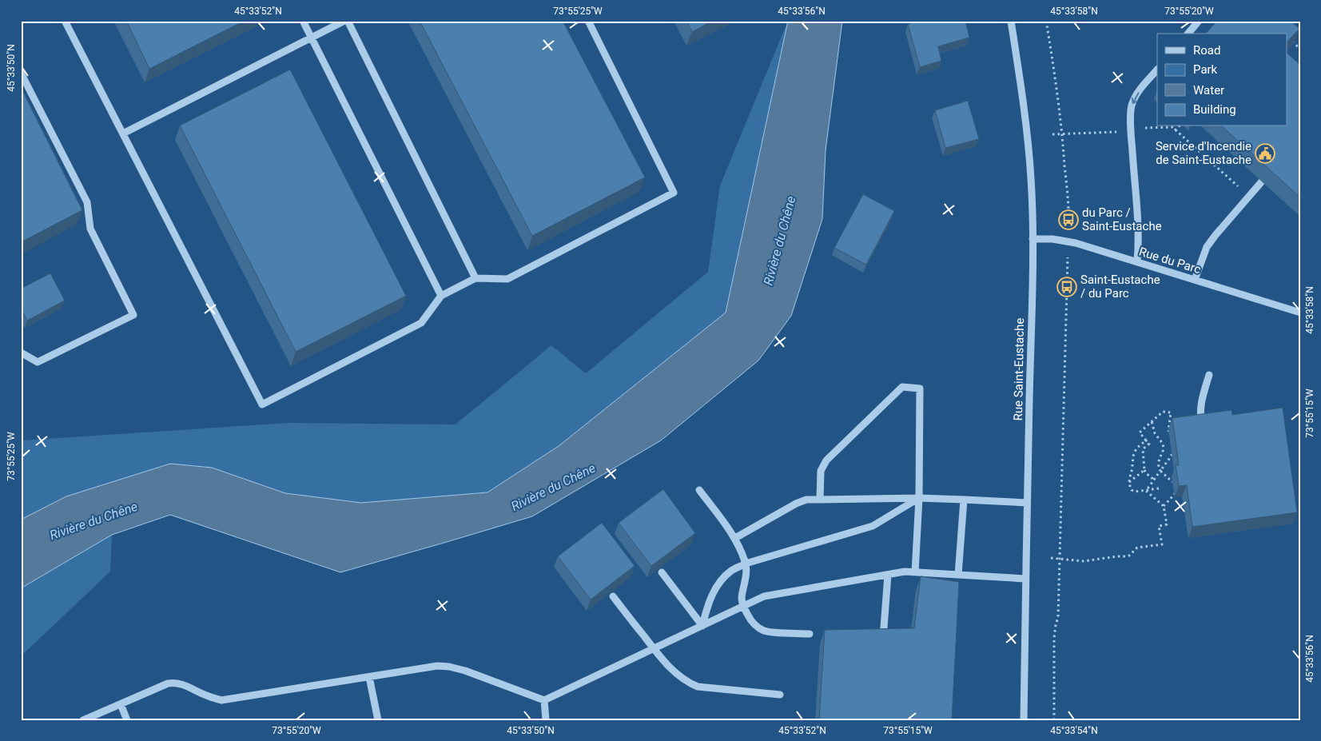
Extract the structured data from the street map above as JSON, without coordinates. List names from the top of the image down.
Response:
{
  "streets": {
    "street": ["Rue du Parc", "Rue Saint-Eustache"]
  },
  "crossings": [
    ["Rue du Parc", "Rue Saint-Eustache"]
  ],
  "water": ["Rivière du Chêne"],
  "places": {
    "public building": ["Service d'Incendie de Saint-Eustache"],
    "bus stop": ["du Parc / Saint-Eustache", "Saint-Eustache / du Parc"]
  },
  "legend": [
    "Road",
    "Park",
    "Water",
    "Building"
  ],
  "coordinates": [
    "45°33'52\"N",
    "73°55'25\"W",
    "45°33'56\"N",
    "45°33'58\"N",
    "73°55'20\"W",
    "45°33'50\"N",
    "73°55'15\"W",
    "45°33'54\"N"
  ]
}
